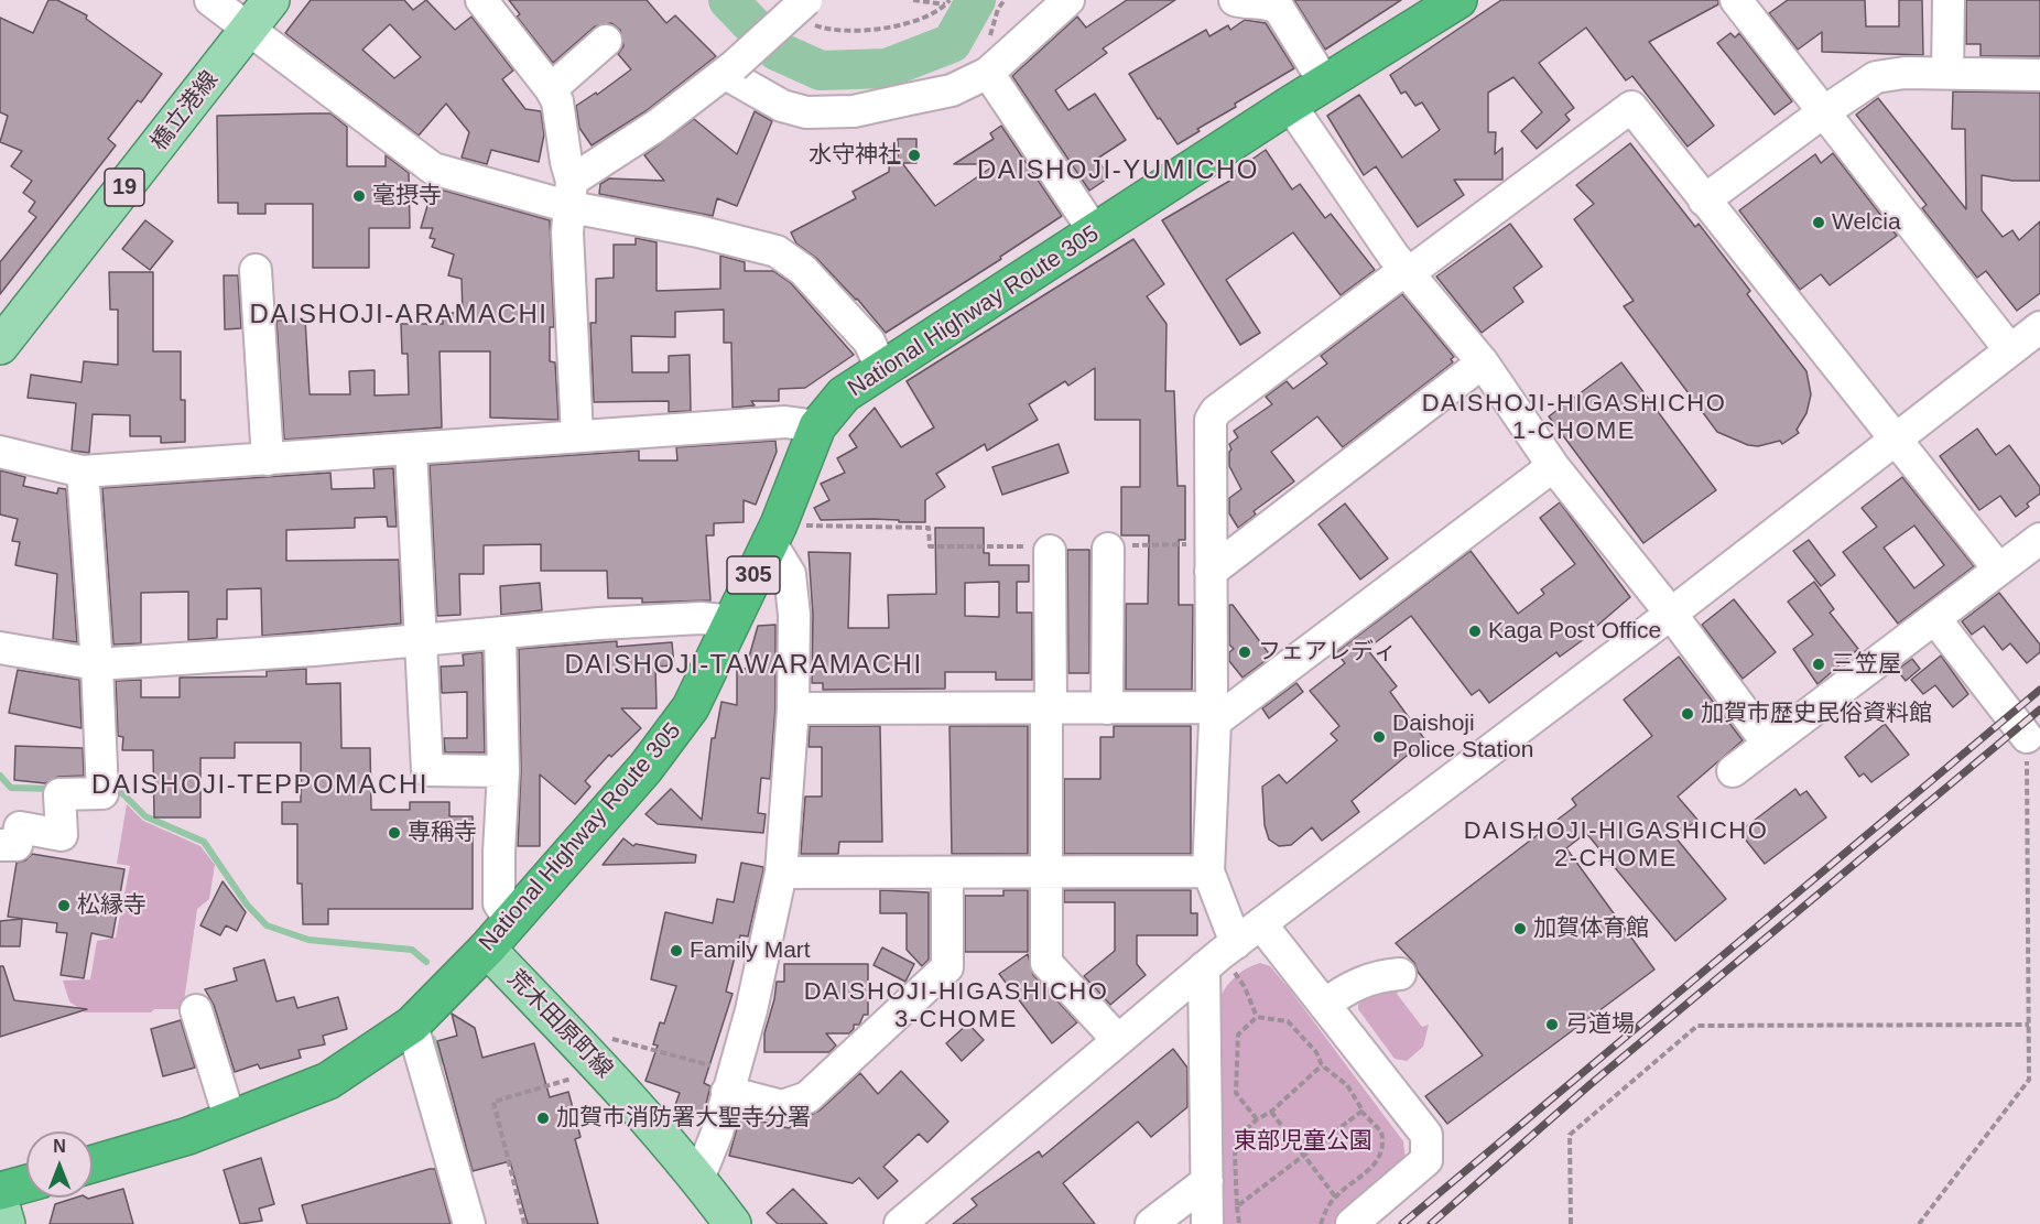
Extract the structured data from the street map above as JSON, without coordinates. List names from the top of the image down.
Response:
{
  "streets": {
    "highway": ["National Highway Route 305", "305"],
    "main road": ["橋立港線", "19", "荒木田原町線"]
  },
  "crossings": [
    ["National Highway Route 305", "荒木田原町線"]
  ],
  "districts": [
    "DAISHOJI-YUMICHO",
    "DAISHOJI-ARAMACHI",
    "DAISHOJI-HIGASHICHO 1-CHOME",
    "DAISHOJI-TAWARAMACHI",
    "DAISHOJI-TEPPOMACHI",
    "DAISHOJI-HIGASHICHO 2-CHOME",
    "DAISHOJI-HIGASHICHO 3-CHOME"
  ],
  "parks": ["東部児童公園"],
  "places": [
    "水守神社",
    "毫摂寺",
    "Welcia",
    "Kaga Post Office",
    "フェアレディ",
    "三笠屋",
    "加賀市歴史民俗資料館",
    "Daishoji Police Station",
    "専稱寺",
    "松縁寺",
    "加賀体育館",
    "Family Mart",
    "弓道場",
    "加賀市消防署大聖寺分署"
  ],
  "north": "top"
}
